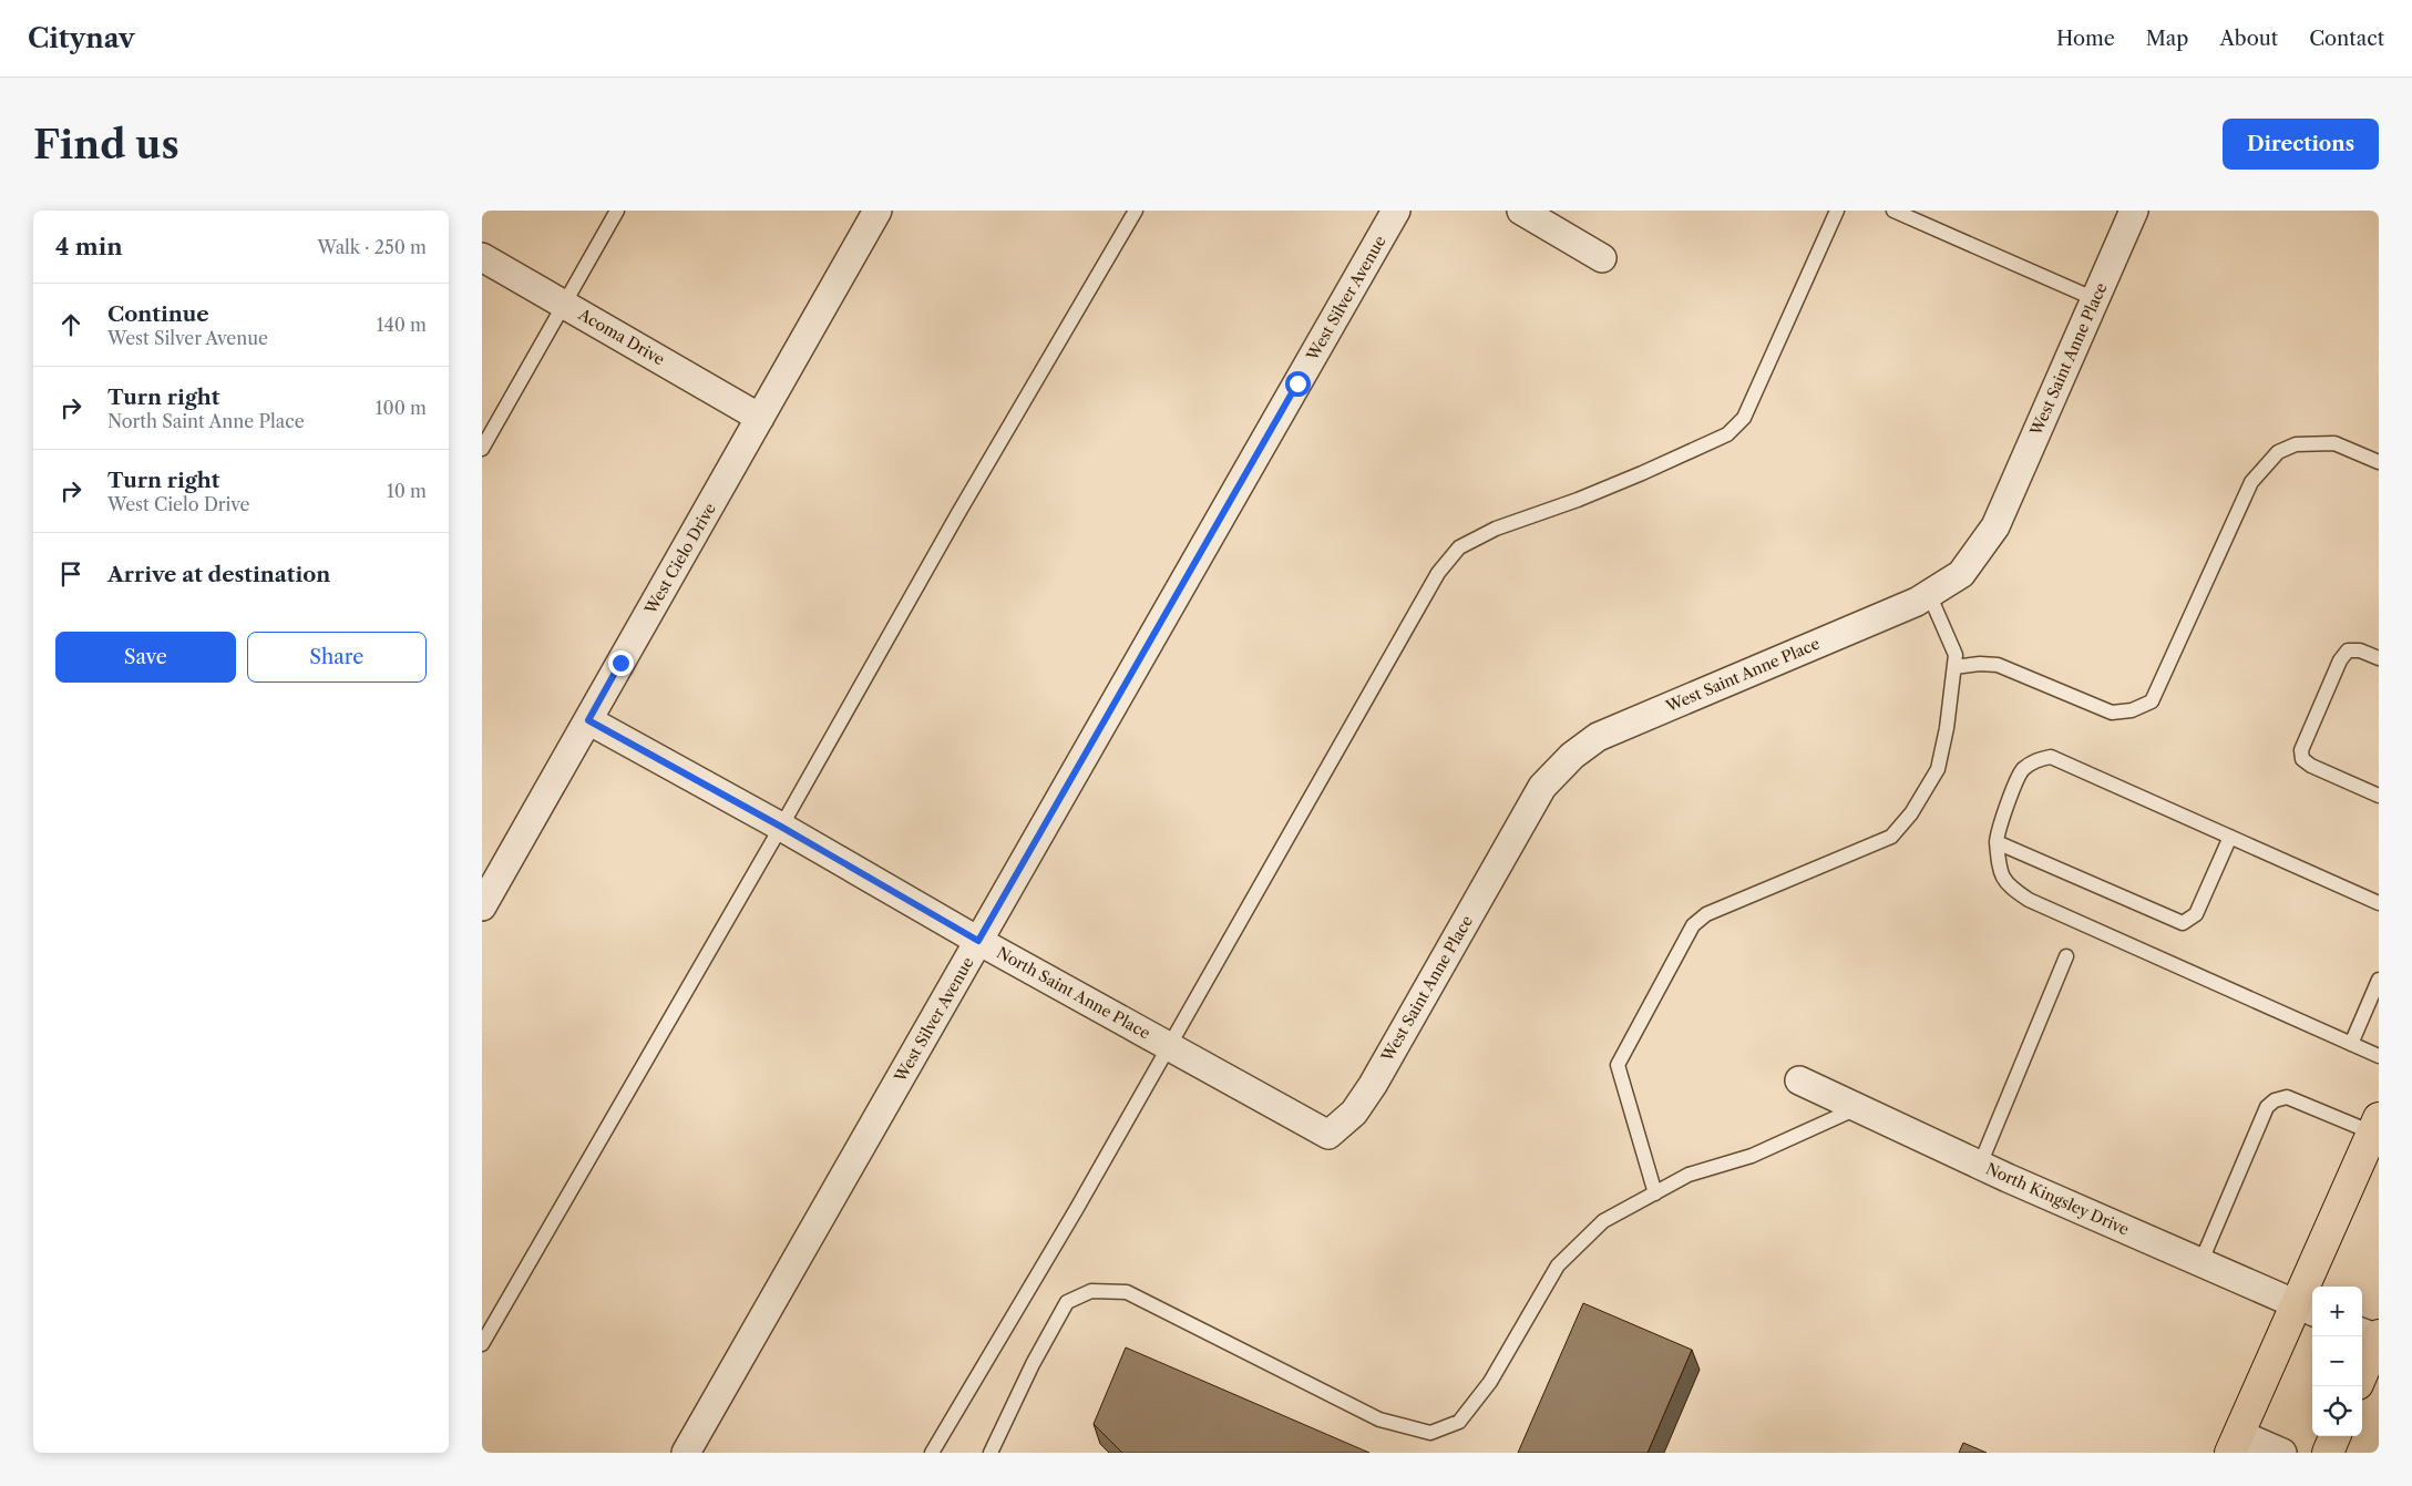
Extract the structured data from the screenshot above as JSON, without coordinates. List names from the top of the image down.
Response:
{
  "streets": {
    "street": [
      "West Silver Avenue",
      "Acoma Drive",
      "West Saint Anne Place",
      "West Cielo Drive",
      "North Saint Anne Place",
      "North Kingsley Drive"
    ]
  },
  "crossings": [
    ["West Silver Avenue", "North Saint Anne Place"],
    ["Acoma Drive", "West Cielo Drive"],
    ["West Saint Anne Place", "North Saint Anne Place"],
    ["West Cielo Drive", "North Saint Anne Place"]
  ],
  "page": {
    "header": "Citynav",
    "nav": [
      "Home",
      "Map",
      "About",
      "Contact"
    ],
    "buttons": [
      "Directions",
      ["Save", "Share"]
    ],
    "title": "Find us",
    "heading": ["4 min", "Walk · 250 m"],
    "list": [
      ["Continue", "West Silver Avenue", "140 m"],
      ["Turn right", "North Saint Anne Place", "100 m"],
      ["Turn right", "West Cielo Drive", "10 m"],
      "Arrive at destination"
    ],
    "map_buttons": ["+", "−"]
  }
}
